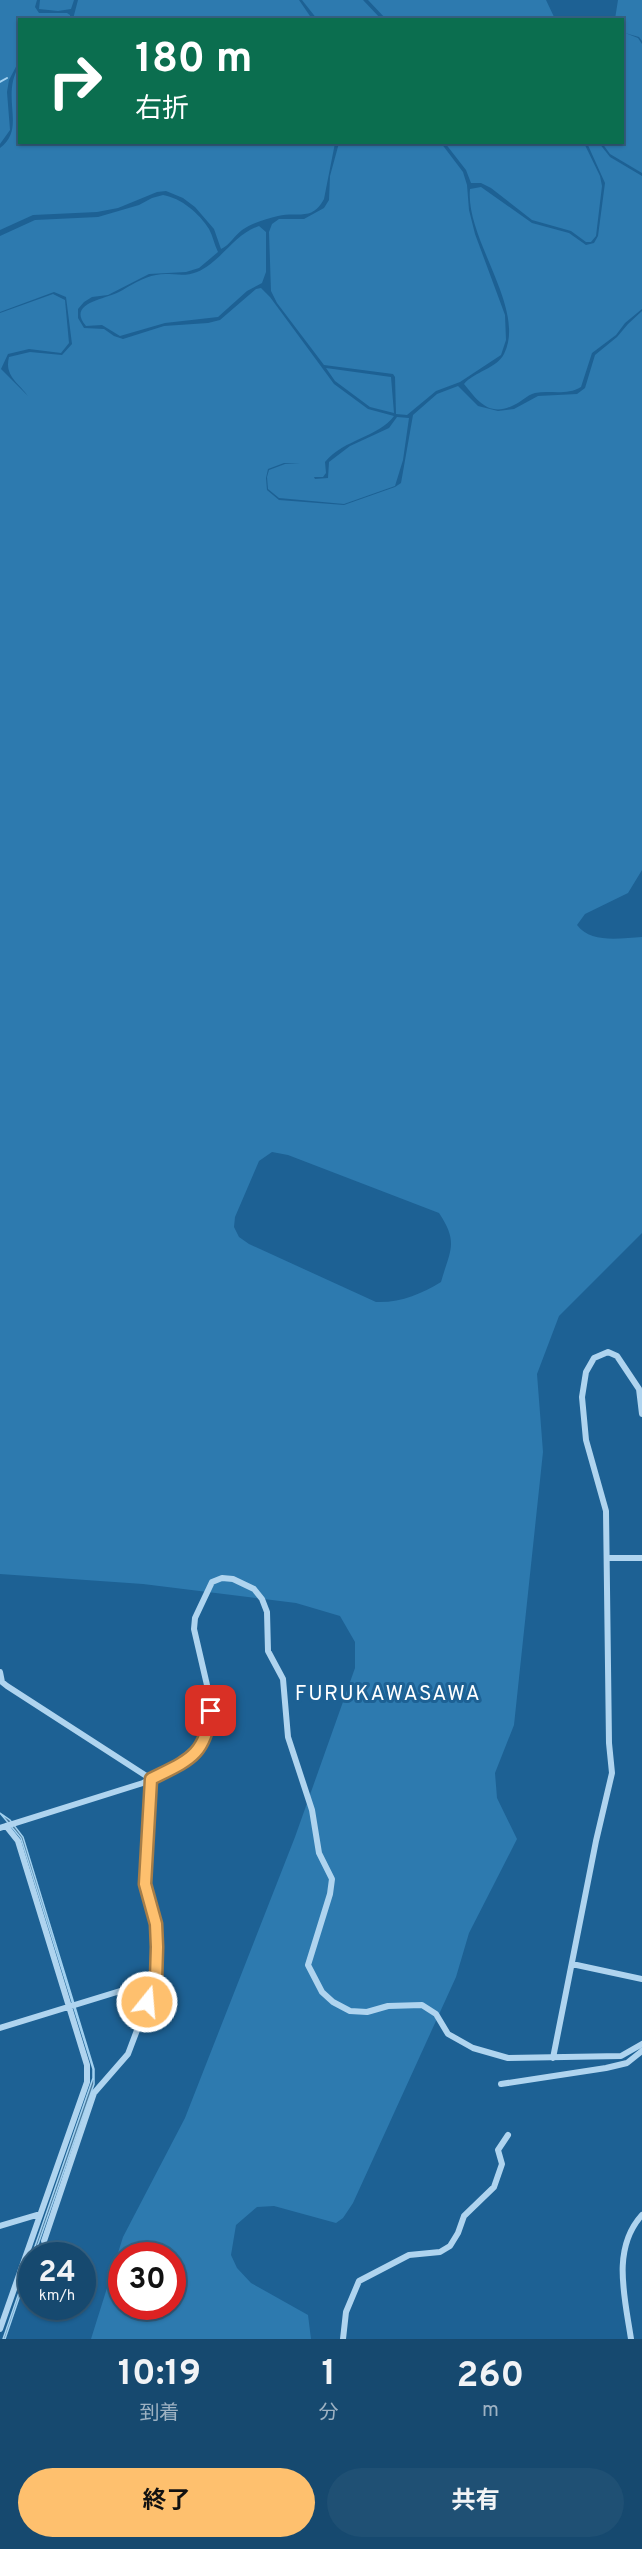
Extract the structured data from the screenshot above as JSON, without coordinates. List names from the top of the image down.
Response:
{
  "districts": ["FURUKAWASAWA"],
  "page": {
    "turn": ["180 m", "右折"],
    "speed": "24 km/h",
    "limit": "30",
    "eta": [
      "10:19",
      "到着",
      "1",
      "分",
      "260",
      "m"
    ],
    "buttons": ["終了", "共有"]
  }
}
